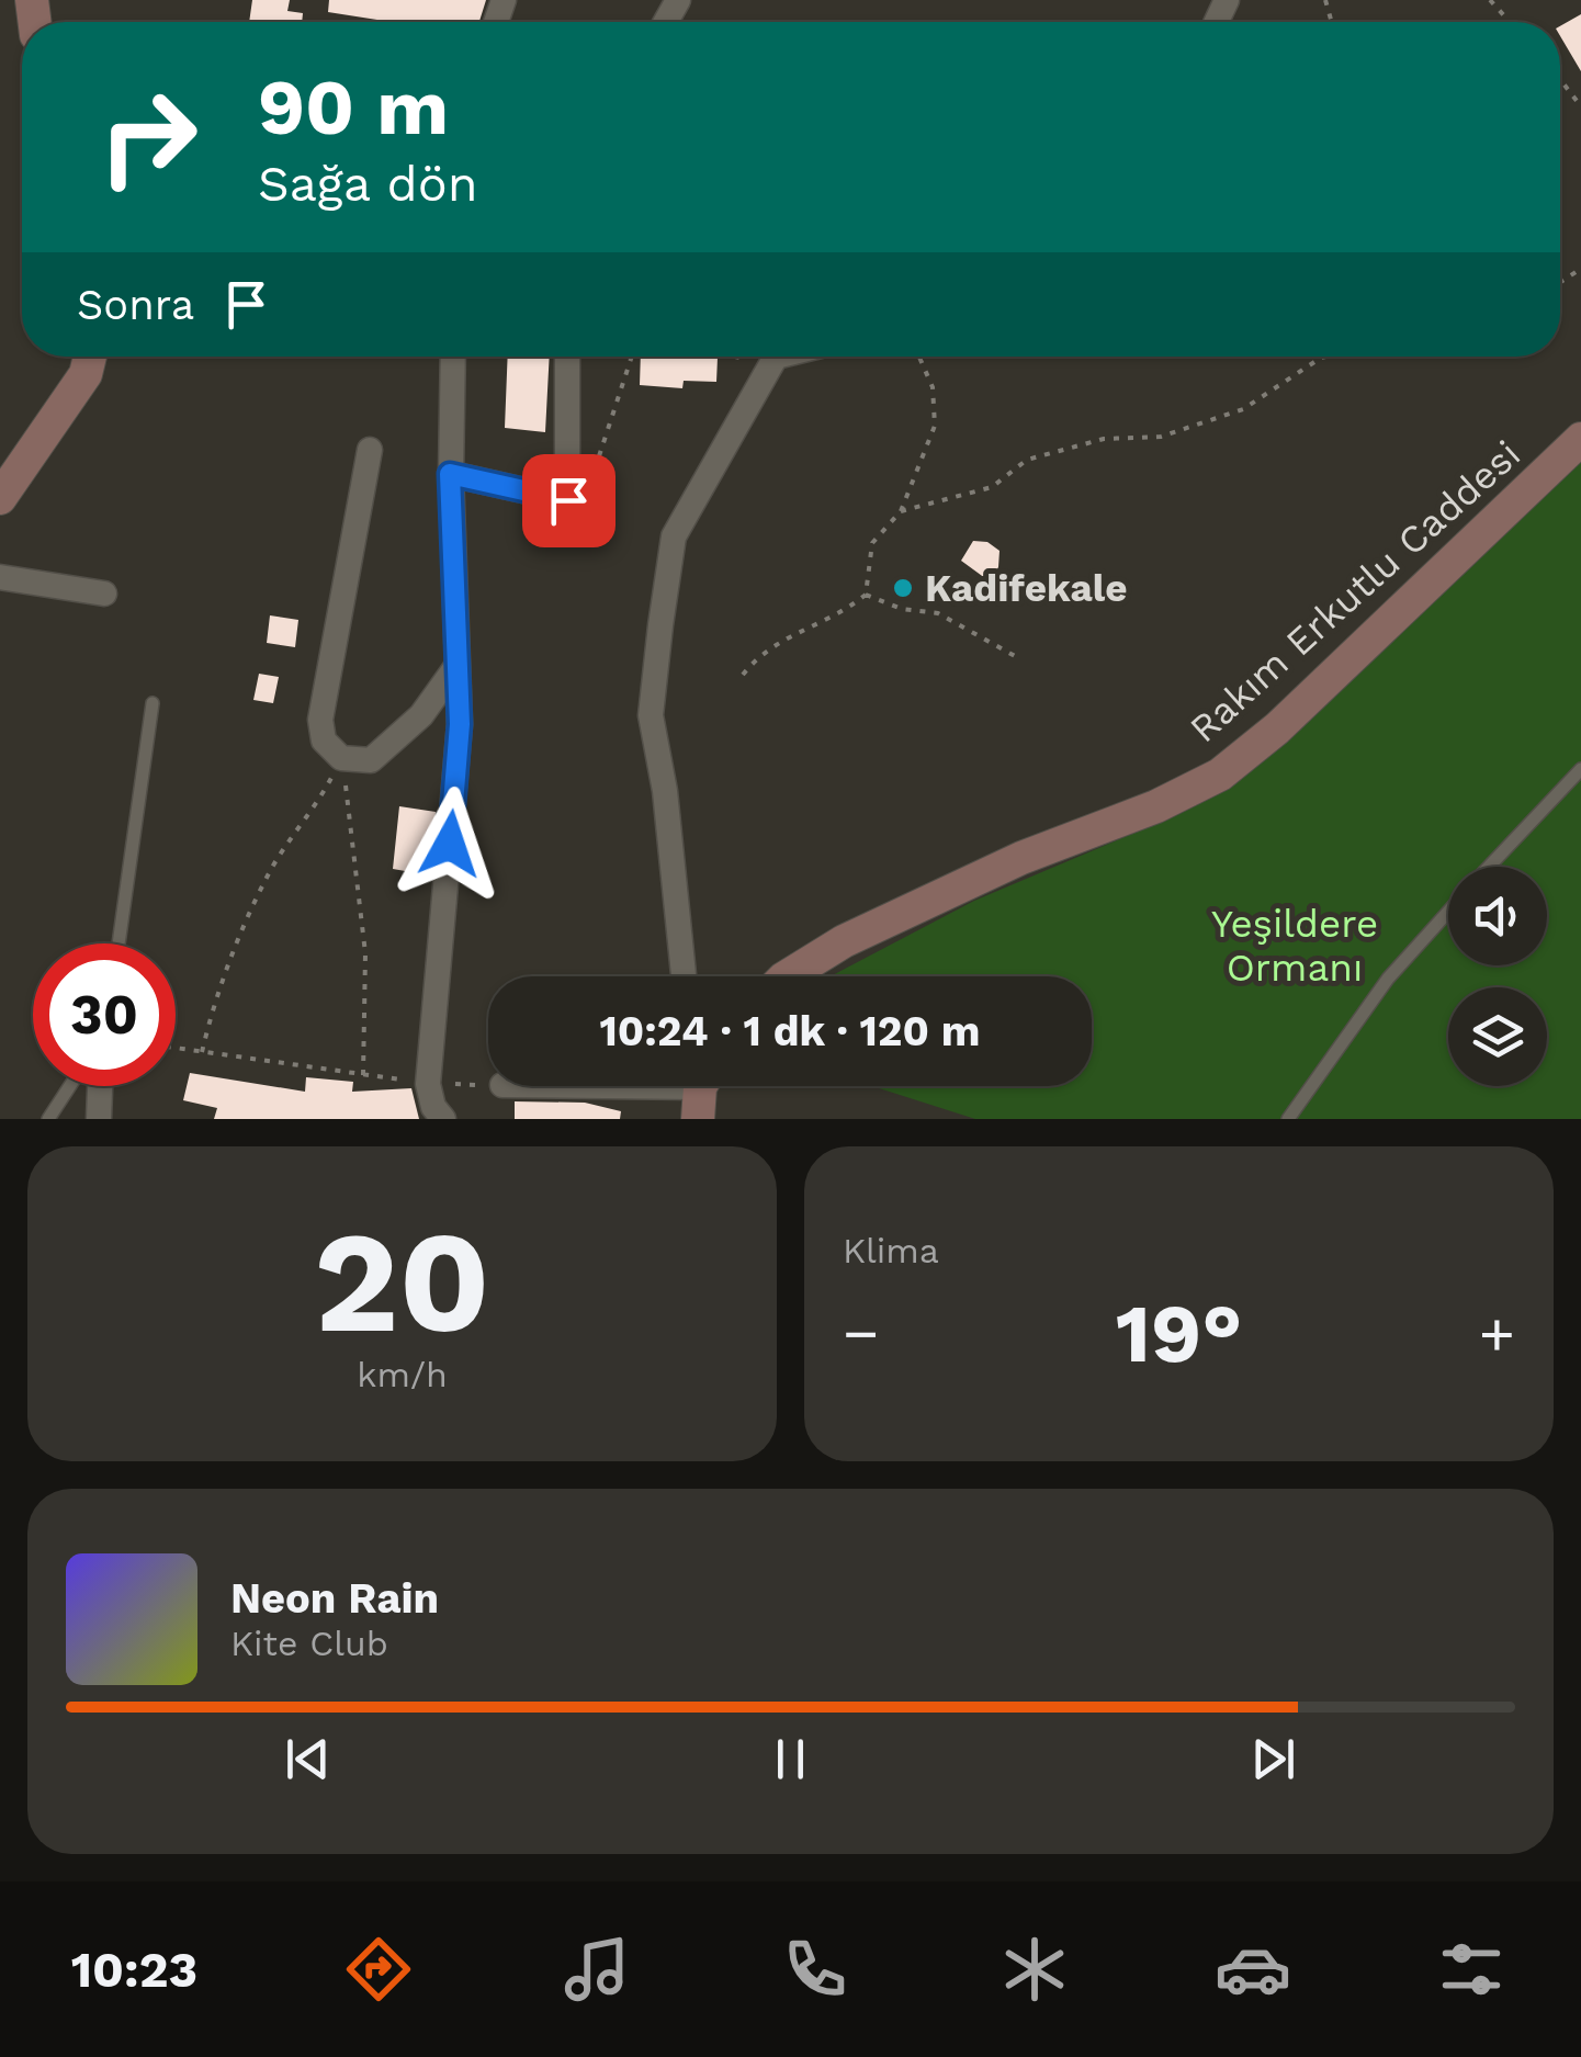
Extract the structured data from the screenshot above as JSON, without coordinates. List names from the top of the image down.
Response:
{
  "streets": {
    "main road": ["Rakım Erkutlu Caddesi"]
  },
  "parks": ["Yeşildere Ormanı"],
  "places": ["Kadifekale"],
  "page": {
    "turn": ["90 m", "Sağa dön"],
    "then": "Sonra",
    "limit": "30",
    "trip": "10:24 · 1 dk · 120 m",
    "tile": [
      ["20", "km/h"],
      "Klima"
    ],
    "heat": ["−", "19°", "+"],
    "song": ["Neon Rain", "Kite Club"],
    "tabs": "10:23"
  }
}
